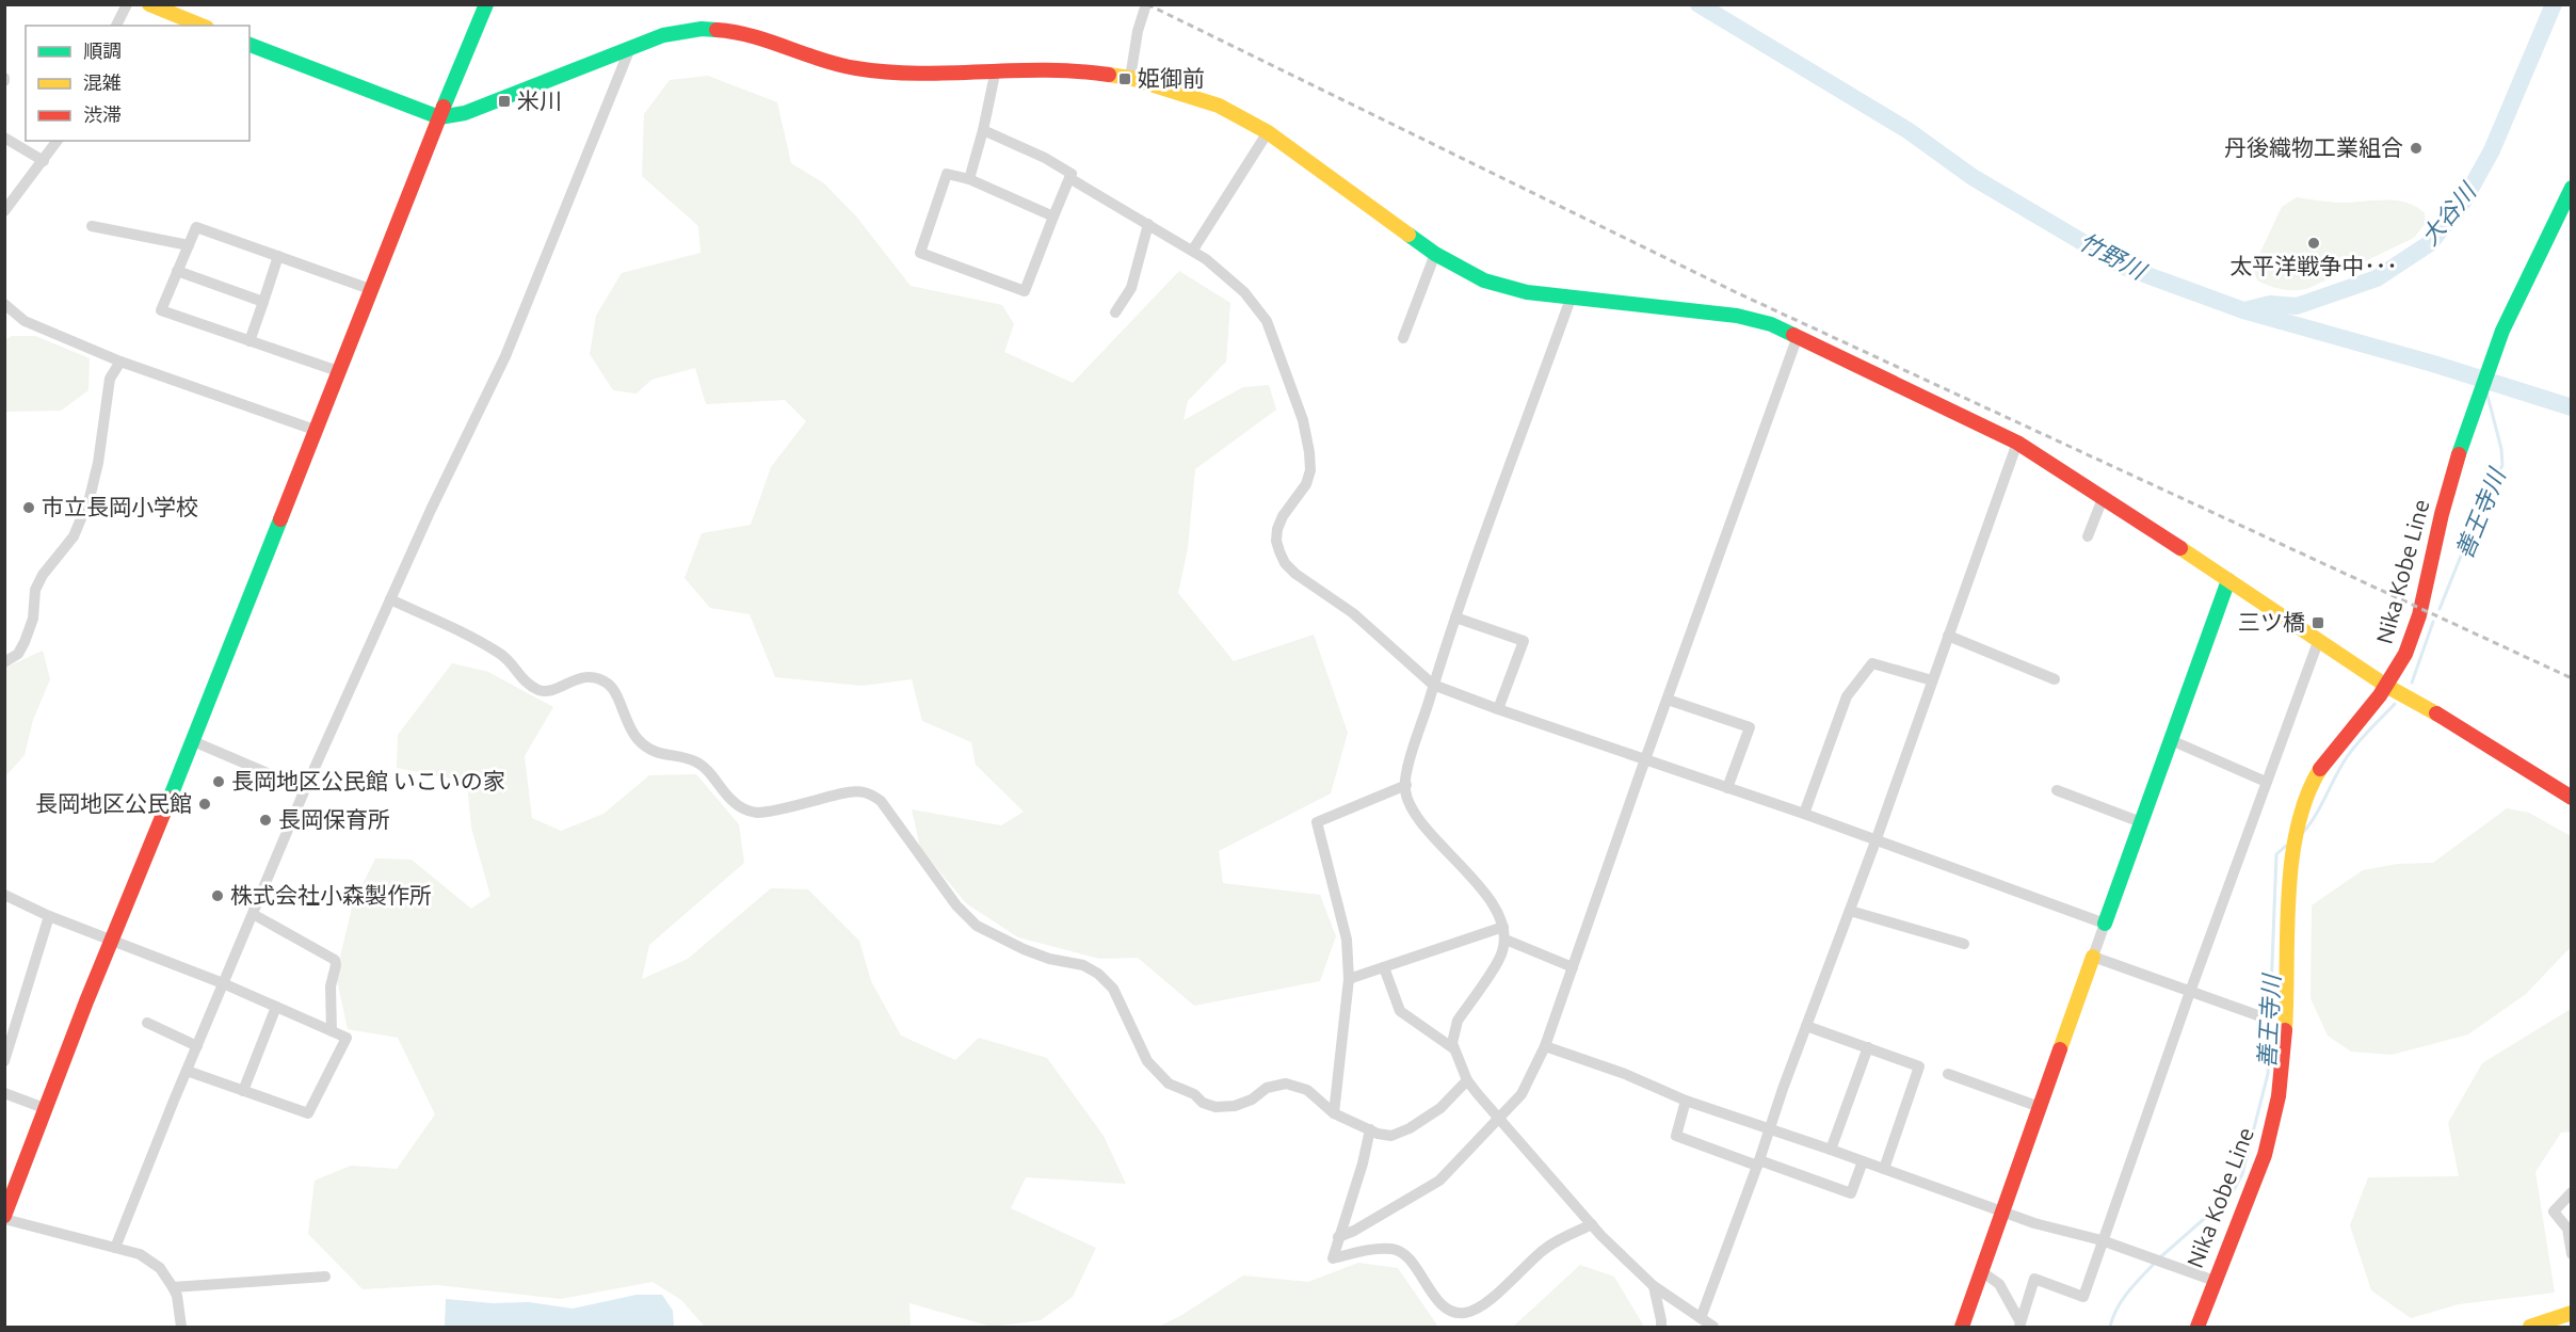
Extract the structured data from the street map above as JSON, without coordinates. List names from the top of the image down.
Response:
{
  "streets": {
    "street": ["Nika Kobe Line"]
  },
  "water": ["大谷川", "竹野川", "善王寺川"],
  "places": {
    "transit": ["姫御前", "米川", "三ツ橋"],
    "other": [
      "丹後織物工業組合",
      "太平洋戦争中･･･",
      "市立長岡小学校",
      "長岡地区公民館 いこいの家",
      "長岡地区公民館",
      "長岡保育所",
      "株式会社小森製作所"
    ]
  },
  "legend": ["順調", "混雑", "渋滞"]
}
